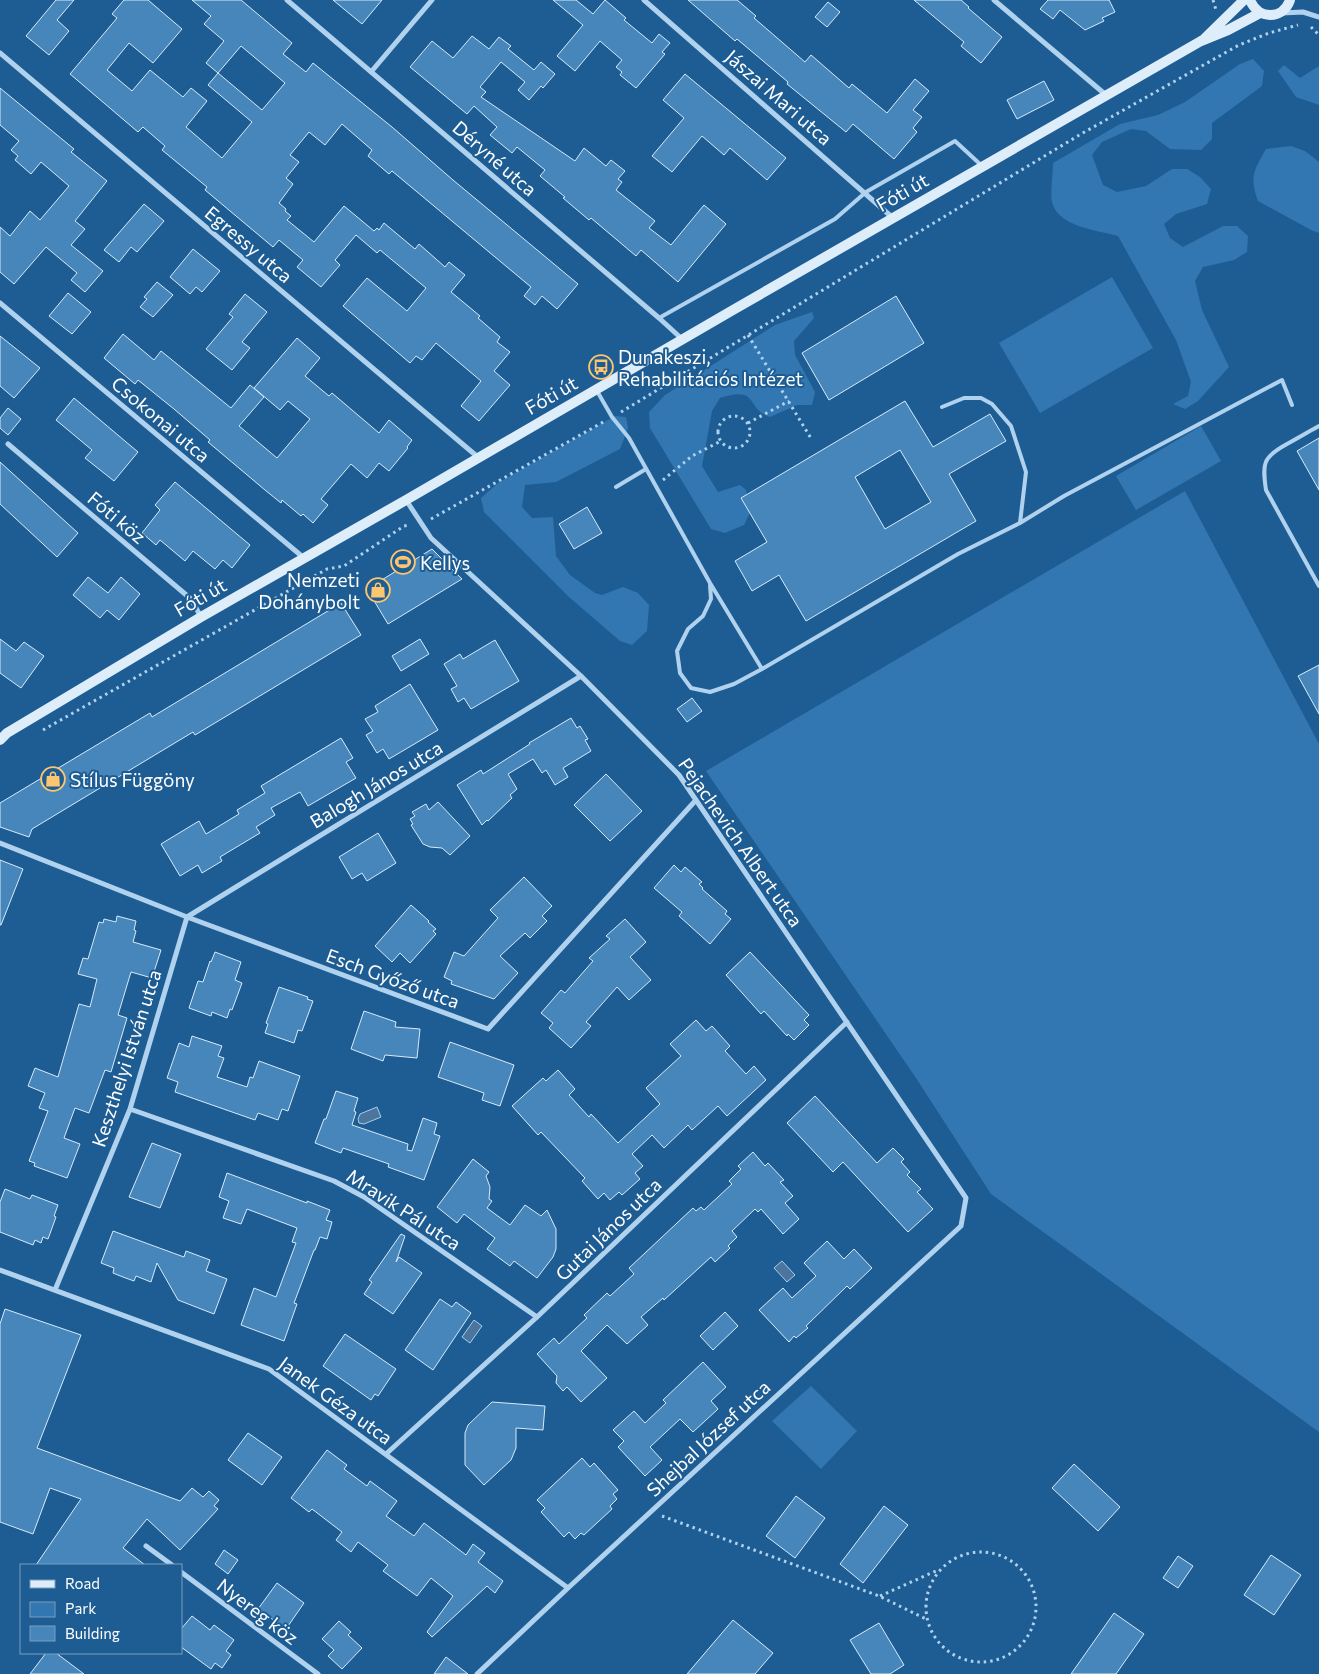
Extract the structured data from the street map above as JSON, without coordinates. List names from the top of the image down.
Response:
{
  "streets": {
    "main road": ["Fóti út"],
    "street": [
      "Jászai Mari utca",
      "Déryné utca",
      "Egressy utca",
      "Csokonai utca",
      "Fóti köz",
      "Balogh János utca",
      "Pejachevich Albert utca",
      "Esch Győző utca",
      "Keszthelyi István utca",
      "Mravik Pál utca",
      "Gutai János utca",
      "Janek Géza utca",
      "Shejbal József utca",
      "Nyereg köz"
    ]
  },
  "crossings": [
    ["Jászai Mari utca", "Fóti út"],
    ["Déryné utca", "Fóti út"],
    ["Fóti út", "Egressy utca"],
    ["Fóti út", "Csokonai utca"],
    ["Fóti út", "Fóti köz"],
    ["Fóti út", "Pejachevich Albert utca"],
    ["Balogh János utca", "Pejachevich Albert utca"],
    ["Balogh János utca", "Esch Győző utca"],
    ["Balogh János utca", "Keszthelyi István utca"],
    ["Pejachevich Albert utca", "Esch Győző utca"],
    ["Pejachevich Albert utca", "Gutai János utca"],
    ["Pejachevich Albert utca", "Shejbal József utca"],
    ["Esch Győző utca", "Keszthelyi István utca"],
    ["Keszthelyi István utca", "Mravik Pál utca"],
    ["Keszthelyi István utca", "Janek Géza utca"],
    ["Mravik Pál utca", "Gutai János utca"],
    ["Gutai János utca", "Janek Géza utca"],
    ["Janek Géza utca", "Shejbal József utca"]
  ],
  "places": {
    "bus stop": ["Dunakeszi, Rehabilitációs Intézet"],
    "sports": ["Kellys"],
    "shop": ["Nemzeti Dohánybolt", "Stílus Függöny"]
  },
  "legend": ["Road", "Park", "Building"]
}
